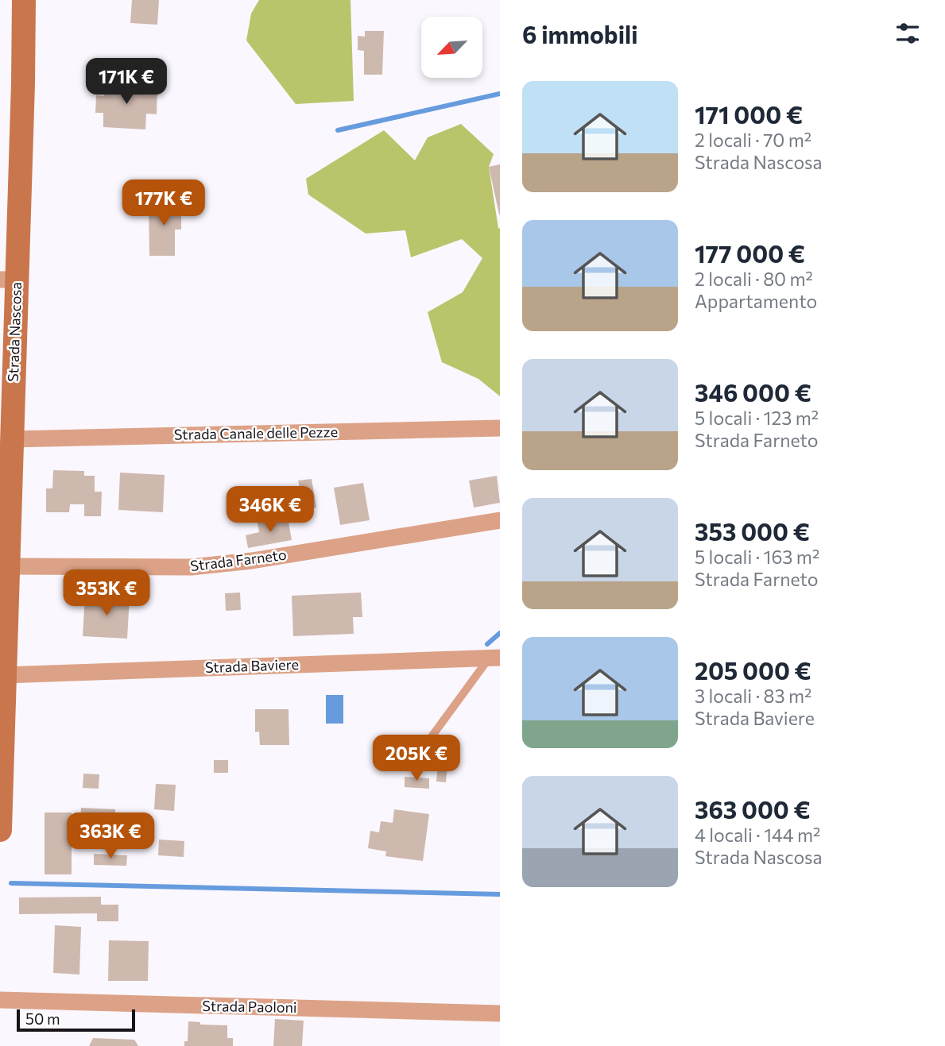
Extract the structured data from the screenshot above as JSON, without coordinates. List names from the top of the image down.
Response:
{
  "streets": {
    "street": [
      "Strada Nascosa",
      "Strada Canale delle Pezze",
      "Strada Farneto",
      "Strada Baviere",
      "Strada Paoloni"
    ]
  },
  "crossings": [
    ["Strada Nascosa", "Strada Canale delle Pezze"],
    ["Strada Nascosa", "Strada Farneto"],
    ["Strada Nascosa", "Strada Baviere"]
  ],
  "scale_bar": "50 m",
  "north": "bottom left",
  "page": {
    "heading": "6 immobili",
    "price": [
      "171K €",
      "177K €",
      "346K €",
      "353K €",
      "205K €",
      "363K €"
    ],
    "list": [
      {
        "name": "171 000 €",
        "note": "2 locali · 70 m² · Strada Nascosa"
      },
      {
        "name": "177 000 €",
        "note": "2 locali · 80 m² · Appartamento"
      },
      {
        "name": "346 000 €",
        "note": "5 locali · 123 m² · Strada Farneto"
      },
      {
        "name": "353 000 €",
        "note": "5 locali · 163 m² · Strada Farneto"
      },
      {
        "name": "205 000 €",
        "note": "3 locali · 83 m² · Strada Baviere"
      },
      {
        "name": "363 000 €",
        "note": "4 locali · 144 m² · Strada Nascosa"
      }
    ],
    "scale": "50 m"
  }
}
